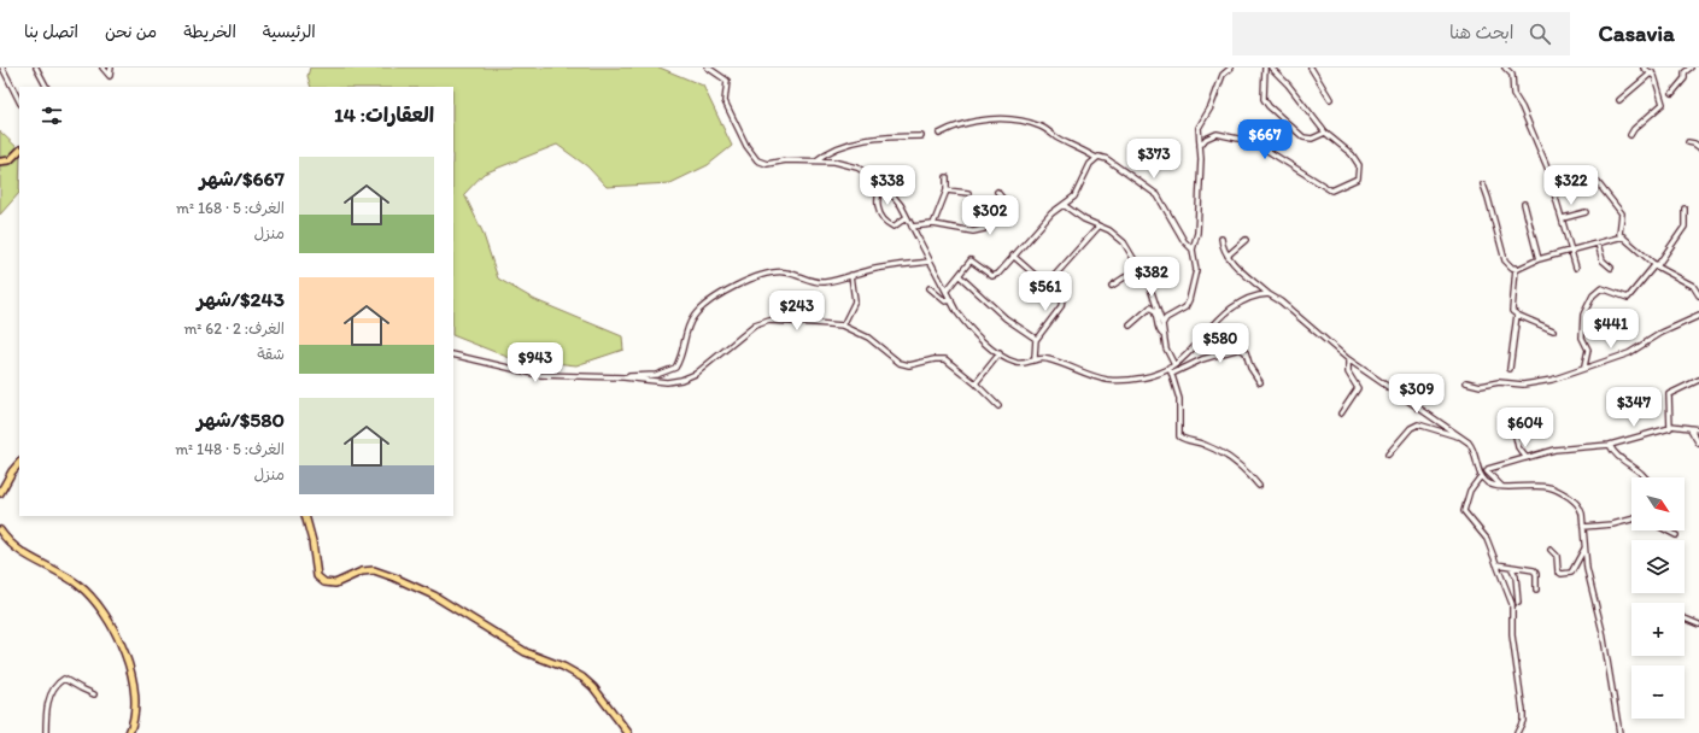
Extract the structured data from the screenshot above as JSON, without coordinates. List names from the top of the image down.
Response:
{
  "north": "bottom right",
  "page": {
    "header": "Casavia",
    "search": "ابحث هنا",
    "nav": [
      "الرئيسية",
      "الخريطة",
      "من نحن",
      "اتصل بنا"
    ],
    "heading": "العقارات: 14",
    "price": [
      "$667",
      "$373",
      "$338",
      "$322",
      "$302",
      "$382",
      "$561",
      "$243",
      "$441",
      "$580",
      "$943",
      "$309",
      "$347",
      "$604"
    ],
    "list": [
      {
        "name": "$667/شهر",
        "note": "الغرف: 5 · 168 m² · منزل"
      },
      {
        "name": "$243/شهر",
        "note": "الغرف: 2 · 62 m² · شقة"
      },
      {
        "name": "$580/شهر",
        "note": "الغرف: 5 · 148 m² · منزل"
      }
    ],
    "map_buttons": ["+", "−"]
  }
}
